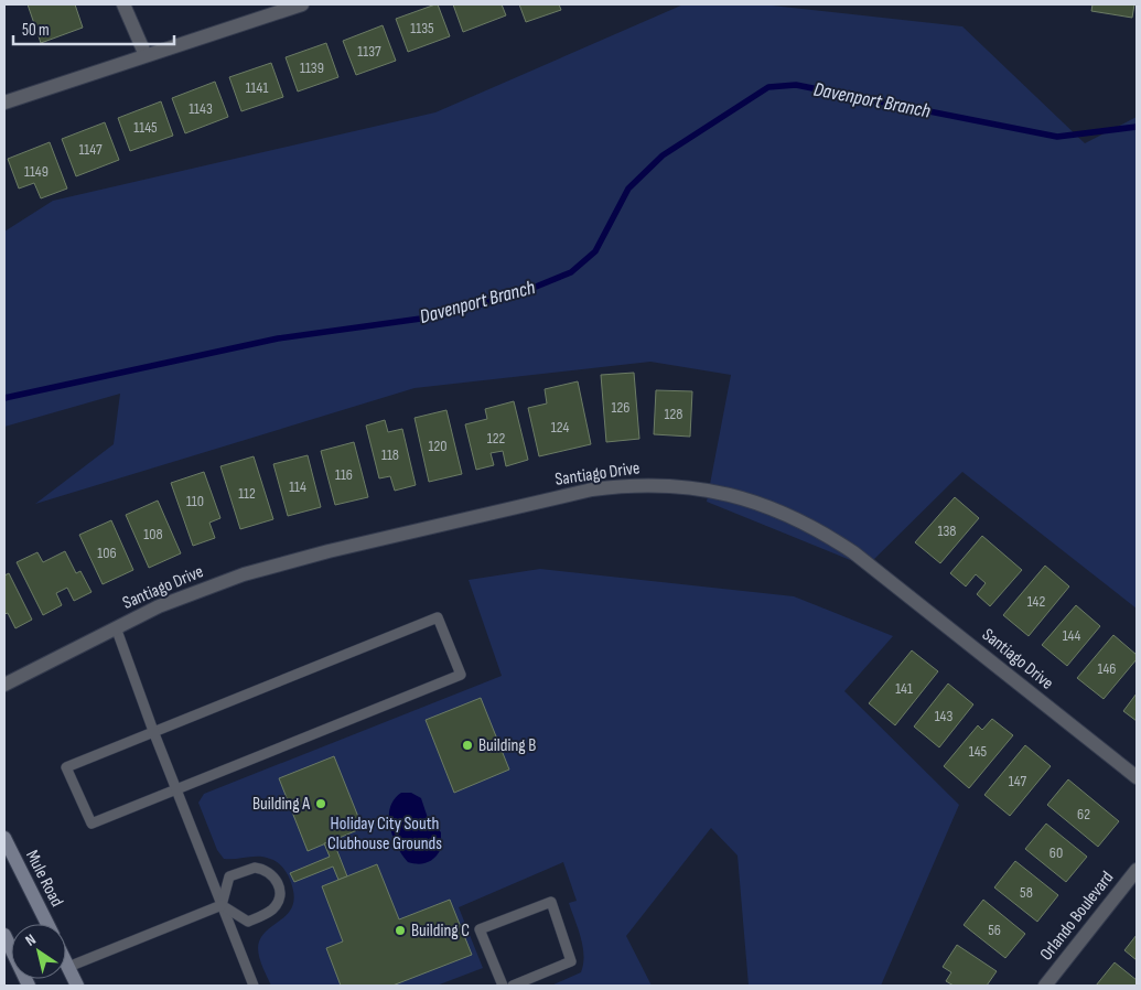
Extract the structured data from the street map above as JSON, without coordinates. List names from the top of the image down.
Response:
{
  "streets": {
    "main road": ["Mule Road"],
    "street": ["Santiago Drive", "Orlando Boulevard"]
  },
  "water": ["Davenport Branch"],
  "parks": ["Holiday City South Clubhouse Grounds"],
  "places": ["Building B", "Building A", "Building C"],
  "house_numbers": [
    "1135",
    "1137",
    "1139",
    "1141",
    "1143",
    "1145",
    "1147",
    "1149",
    "126",
    "128",
    "124",
    "122",
    "120",
    "118",
    "116",
    "114",
    "112",
    "110",
    "138",
    "108",
    "106",
    "142",
    "144",
    "146",
    "141",
    "143",
    "145",
    "147",
    "62",
    "60",
    "58",
    "56"
  ],
  "scale_bar": "50 m",
  "north": "top left"
}
